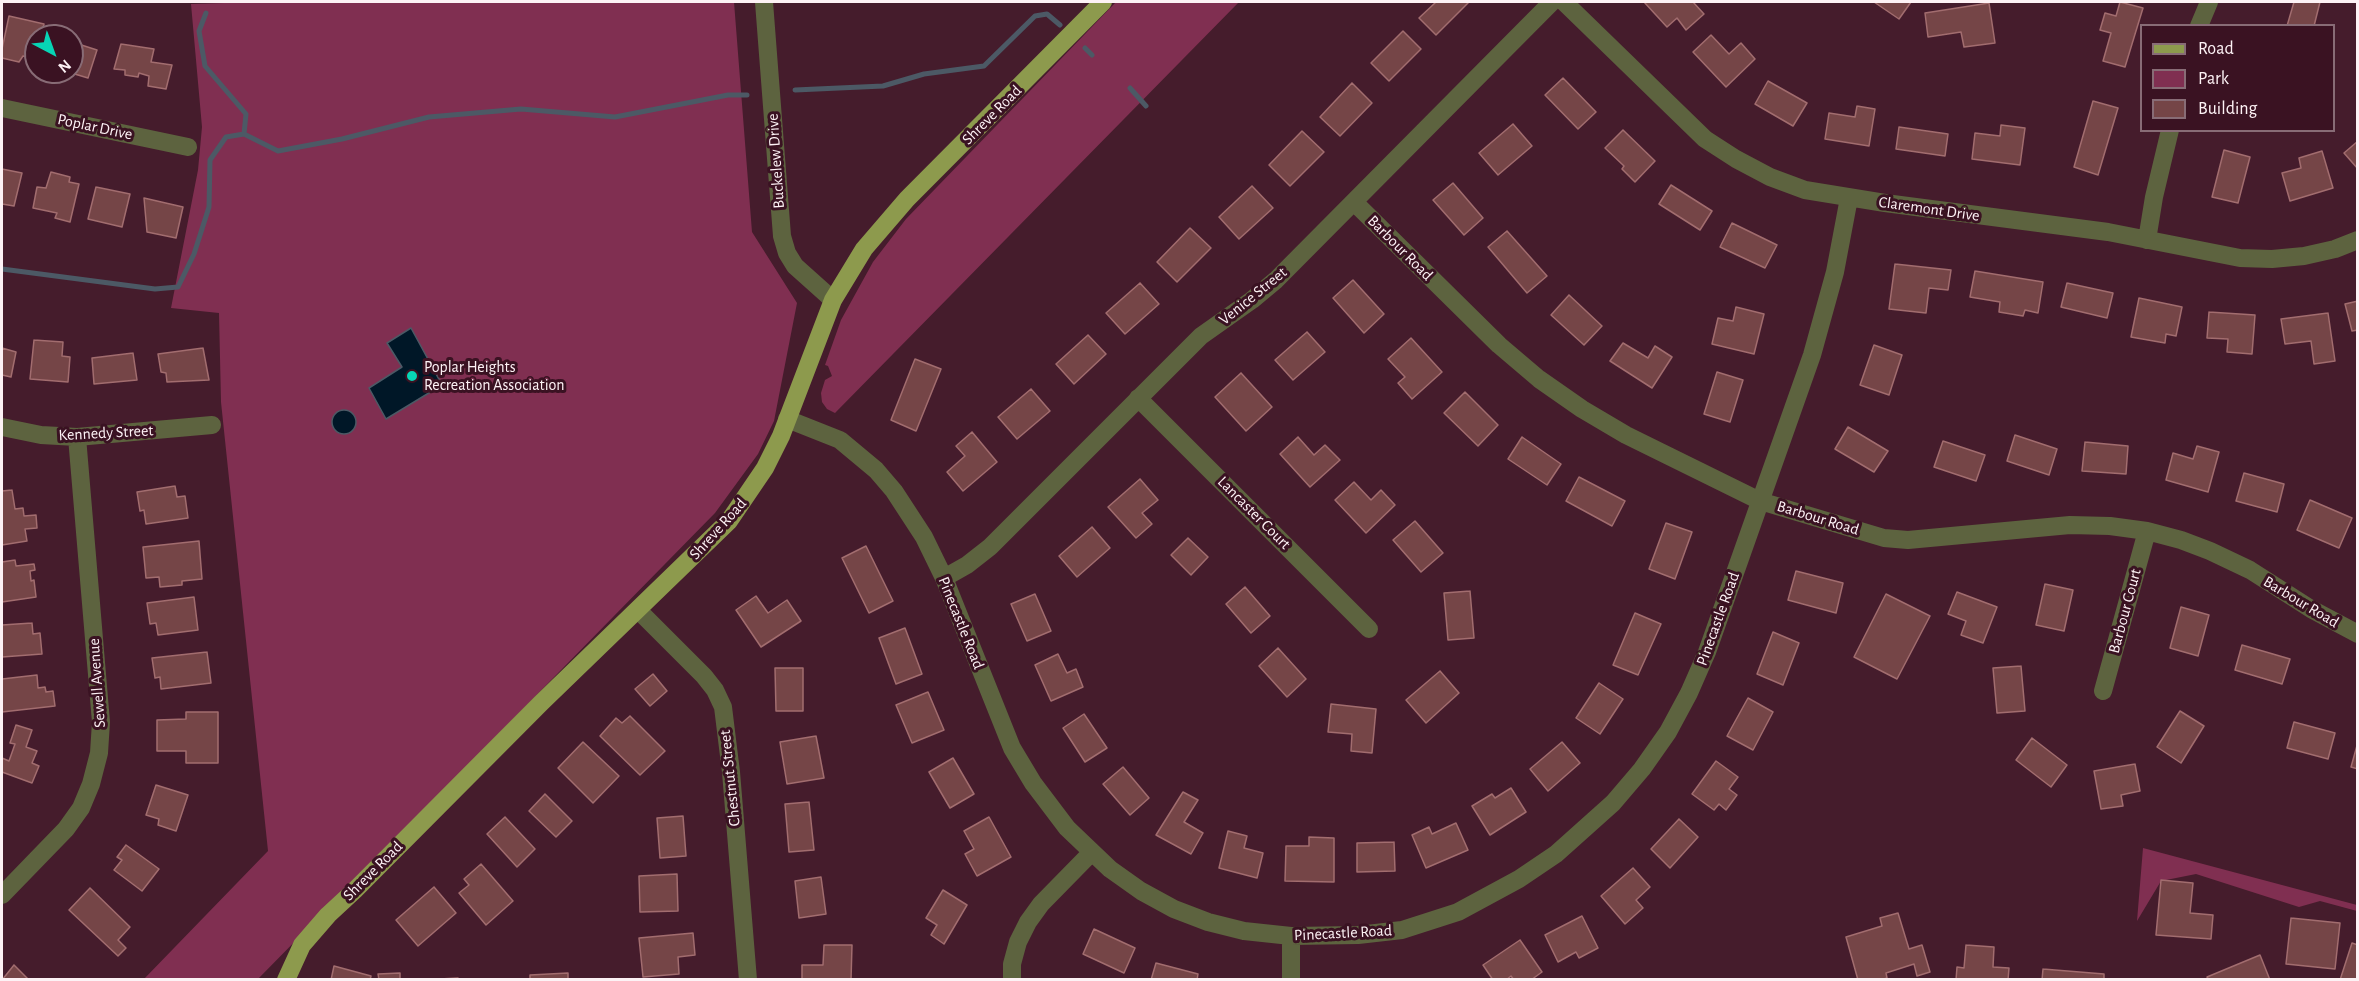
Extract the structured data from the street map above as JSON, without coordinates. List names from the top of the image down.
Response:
{
  "streets": {
    "main road": ["Shreve Road"],
    "street": [
      "Poplar Drive",
      "Buckelew Drive",
      "Claremont Drive",
      "Barbour Road",
      "Venice Street",
      "Kennedy Street",
      "Lancaster Court",
      "Barbour Court",
      "Pinecastle Road",
      "Sewell Avenue",
      "Chestnut Street"
    ]
  },
  "crossings": [
    ["Shreve Road", "Buckelew Drive"],
    ["Shreve Road", "Pinecastle Road"],
    ["Shreve Road", "Chestnut Street"],
    ["Claremont Drive", "Pinecastle Road"],
    ["Barbour Road", "Venice Street"],
    ["Barbour Road", "Barbour Court"],
    ["Barbour Road", "Pinecastle Road"],
    ["Venice Street", "Lancaster Court"],
    ["Venice Street", "Pinecastle Road"],
    ["Kennedy Street", "Sewell Avenue"]
  ],
  "places": ["Poplar Heights Recreation Association"],
  "legend": ["Road", "Park", "Building"],
  "north": "bottom right"
}
